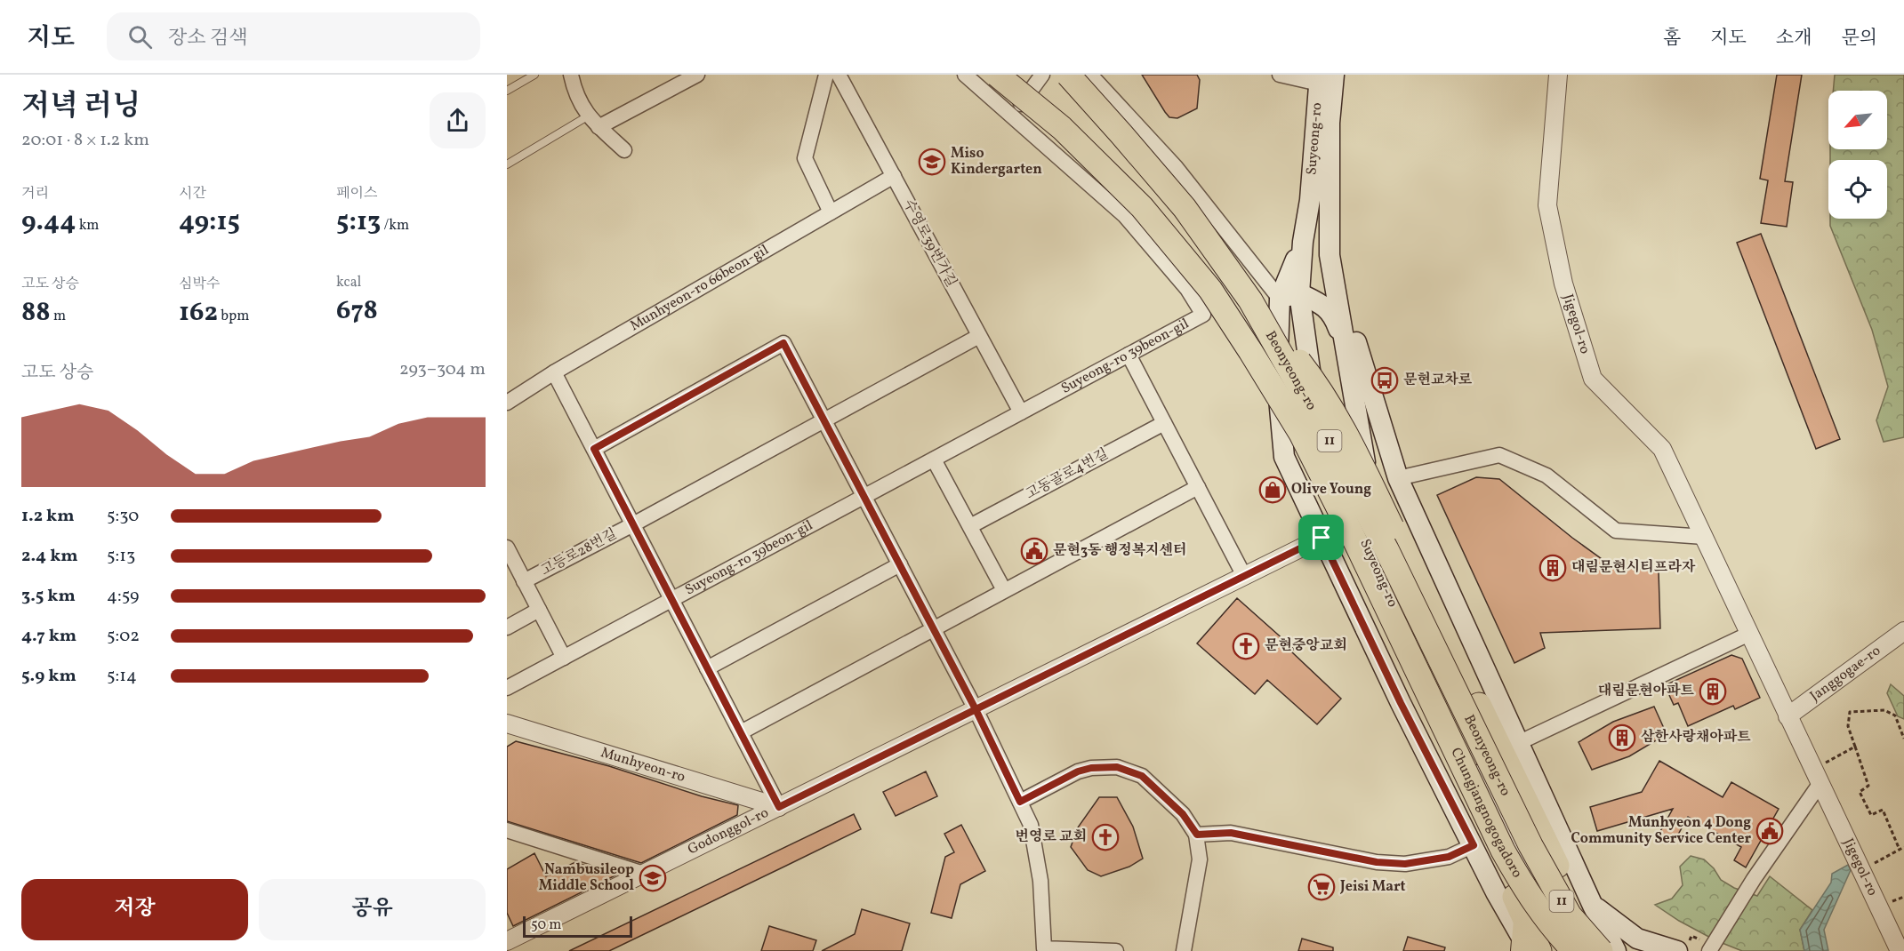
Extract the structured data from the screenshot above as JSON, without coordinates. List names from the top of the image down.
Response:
{
  "streets": {
    "highway": ["Beonyeong-ro", "11", "Chungjangnogogadoro"],
    "main road": ["Suyeong-ro"],
    "street": [
      "수영로39번가길",
      "Munhyeon-ro 66beon-gil",
      "Jigegol-ro",
      "Suyeong-ro 39beon-gil",
      "고동골로4번길",
      "고등로28번길",
      "Janggogae-ro",
      "Munhyeon-ro",
      "Godonggol-ro"
    ]
  },
  "crossings": [
    ["수영로39번가길", "Munhyeon-ro 66beon-gil"],
    ["수영로39번가길", "Suyeong-ro 39beon-gil"],
    ["Munhyeon-ro 66beon-gil", "고등로28번길"],
    ["Jigegol-ro", "Janggogae-ro"],
    ["Suyeong-ro 39beon-gil", "고등로28번길"],
    ["Beonyeong-ro", "Chungjangnogogadoro"],
    ["고등로28번길", "Munhyeon-ro"],
    ["고등로28번길", "Godonggol-ro"],
    ["Munhyeon-ro", "Godonggol-ro"]
  ],
  "places": {
    "school or university": ["Miso Kindergarten", "Nambusileop Middle School"],
    "bus stop": ["문현교차로"],
    "shop": ["Olive Young"],
    "public building": ["문현3동 행정복지센터", "Munhyeon 4 Dong Community Service Center"],
    "building": ["대림문현시티프라자", "대림문현아파트", "삼한사랑채아파트"],
    "church": ["문현중앙교회", "번영로 교회"],
    "supermarket": ["Jeisi Mart"]
  },
  "scale_bar": "50 m",
  "north": "bottom left",
  "page": {
    "header": "지도",
    "search": "장소 검색",
    "nav": [
      "홈",
      "지도",
      "소개",
      "문의"
    ],
    "heading": ["저녁 러닝", "20:01 · 8 × 1.2 km"],
    "stats": [
      ["거리", "9.44 km"],
      ["시간", "49:15"],
      ["페이스", "5:13 /km"],
      ["고도 상승", "88 m"],
      ["심박수", "162 bpm"],
      ["kcal", "678"]
    ],
    "chart": ["고도 상승", "293–304 m"],
    "list": [
      {
        "name": "1.2 km",
        "note": "5:30"
      },
      {
        "name": "2.4 km",
        "note": "5:13"
      },
      {
        "name": "3.5 km",
        "note": "4:59"
      },
      {
        "name": "4.7 km",
        "note": "5:02"
      },
      {
        "name": "5.9 km",
        "note": "5:14"
      }
    ],
    "buttons": ["저장", "공유"],
    "scale": "50 m"
  }
}
